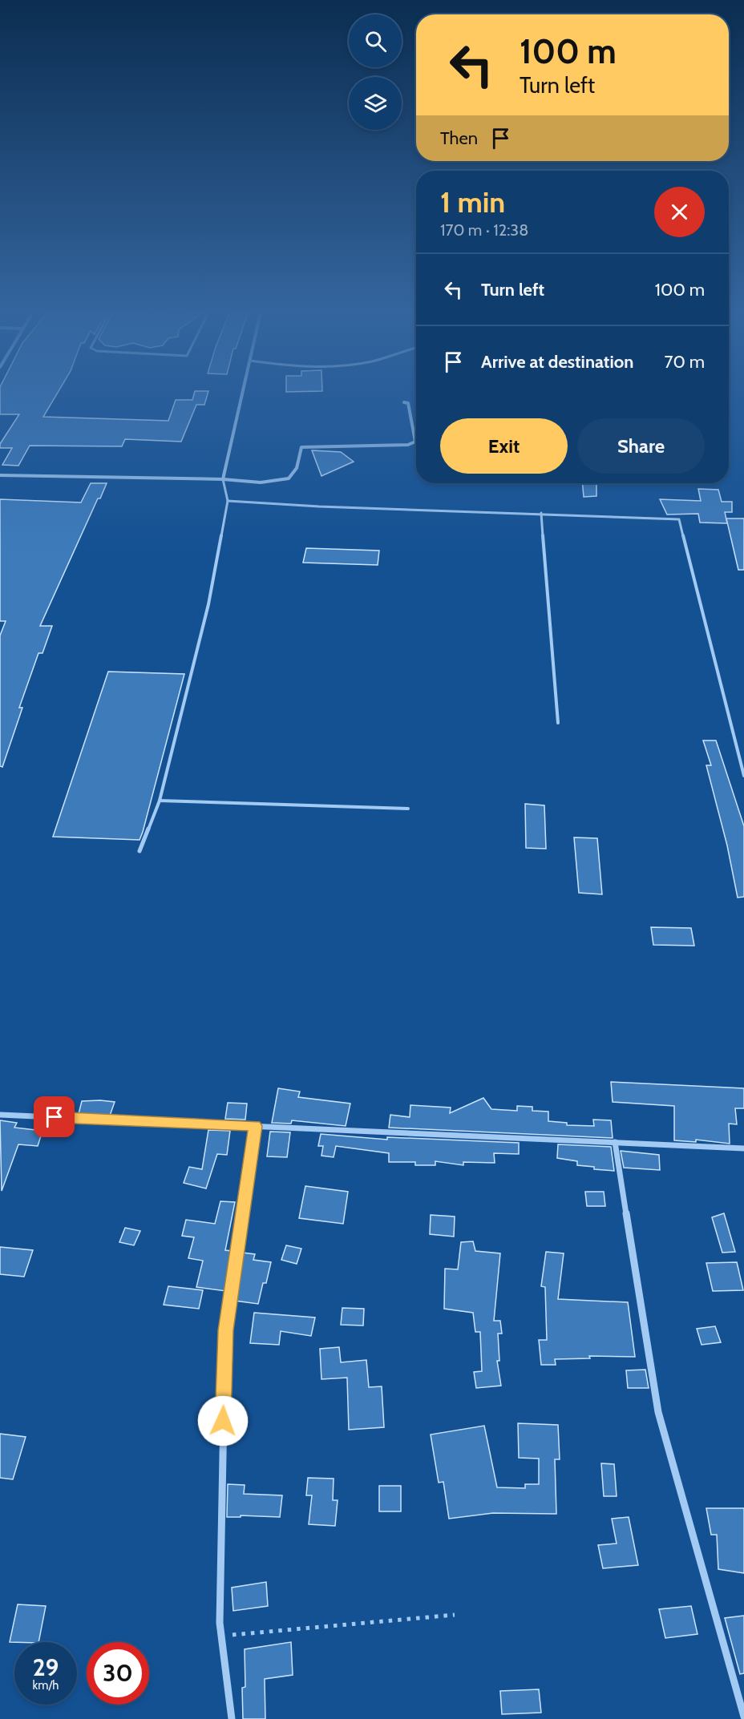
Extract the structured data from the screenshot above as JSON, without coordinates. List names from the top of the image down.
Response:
{
  "page": {
    "turn": ["100 m", "Turn left"],
    "then": "Then",
    "heading": ["1 min", "170 m · 12:38"],
    "list": [
      {
        "name": "Turn left",
        "value": "100 m"
      },
      {
        "name": "Arrive at destination",
        "value": "70 m"
      }
    ],
    "buttons": ["Exit", "Share"],
    "speed": "29 km/h",
    "limit": "30"
  }
}
